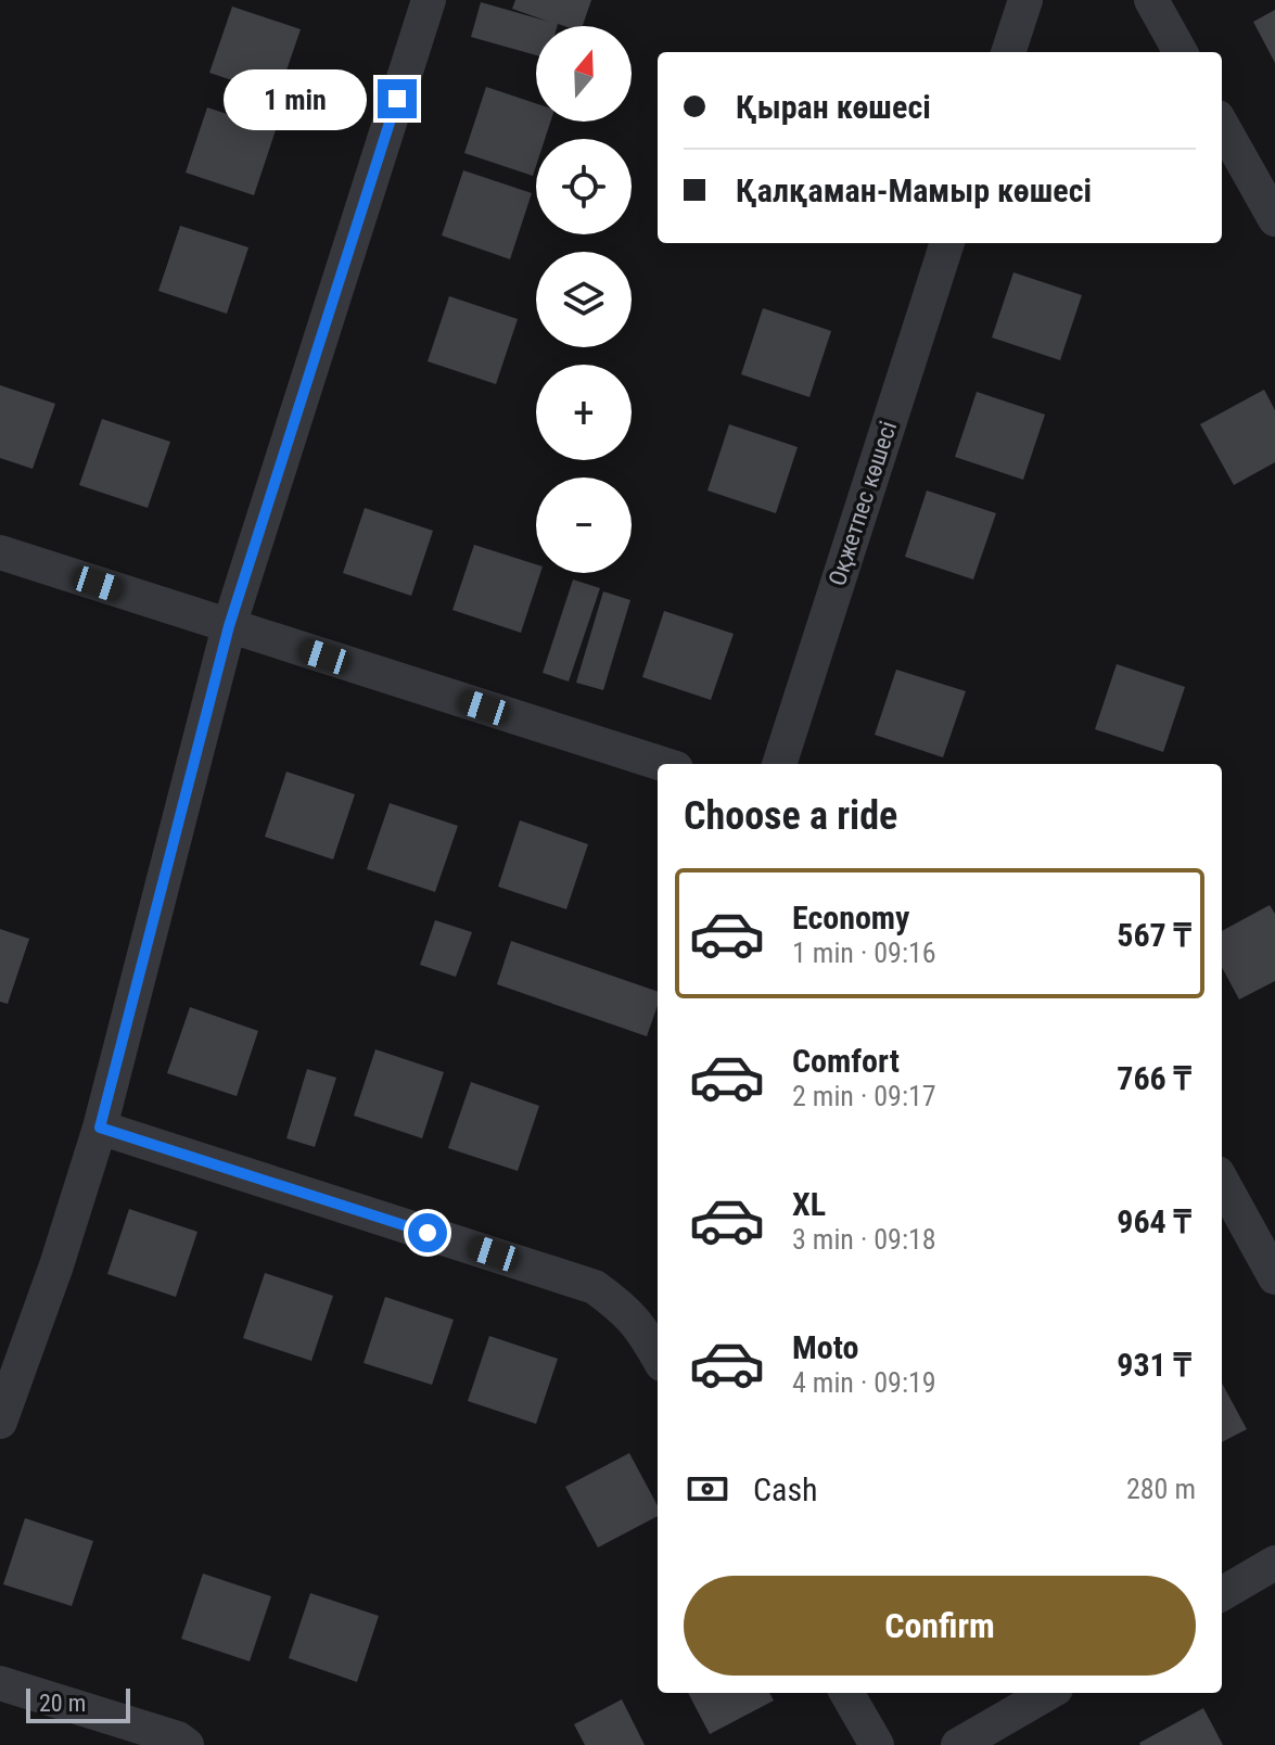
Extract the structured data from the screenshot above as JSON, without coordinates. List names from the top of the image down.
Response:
{
  "streets": {
    "street": ["Оқжетпес көшесі"]
  },
  "scale_bar": "20 m",
  "north": "top",
  "page": {
    "map_buttons": ["+", "−"],
    "banner": ["Қыран көшесі", "Қалқаман-Мамыр көшесі"],
    "bubble": "1 min",
    "heading": "Choose a ride",
    "list": [
      {
        "name": "Economy",
        "note": "1 min · 09:16",
        "value": "567 ₸"
      },
      {
        "name": "Comfort",
        "note": "2 min · 09:17",
        "value": "766 ₸"
      },
      {
        "name": "XL",
        "note": "3 min · 09:18",
        "value": "964 ₸"
      },
      {
        "name": "Moto",
        "note": "4 min · 09:19",
        "value": "931 ₸"
      }
    ],
    "pay": ["Cash", "280 m"],
    "buttons": "Confirm",
    "scale": "20 m"
  }
}
